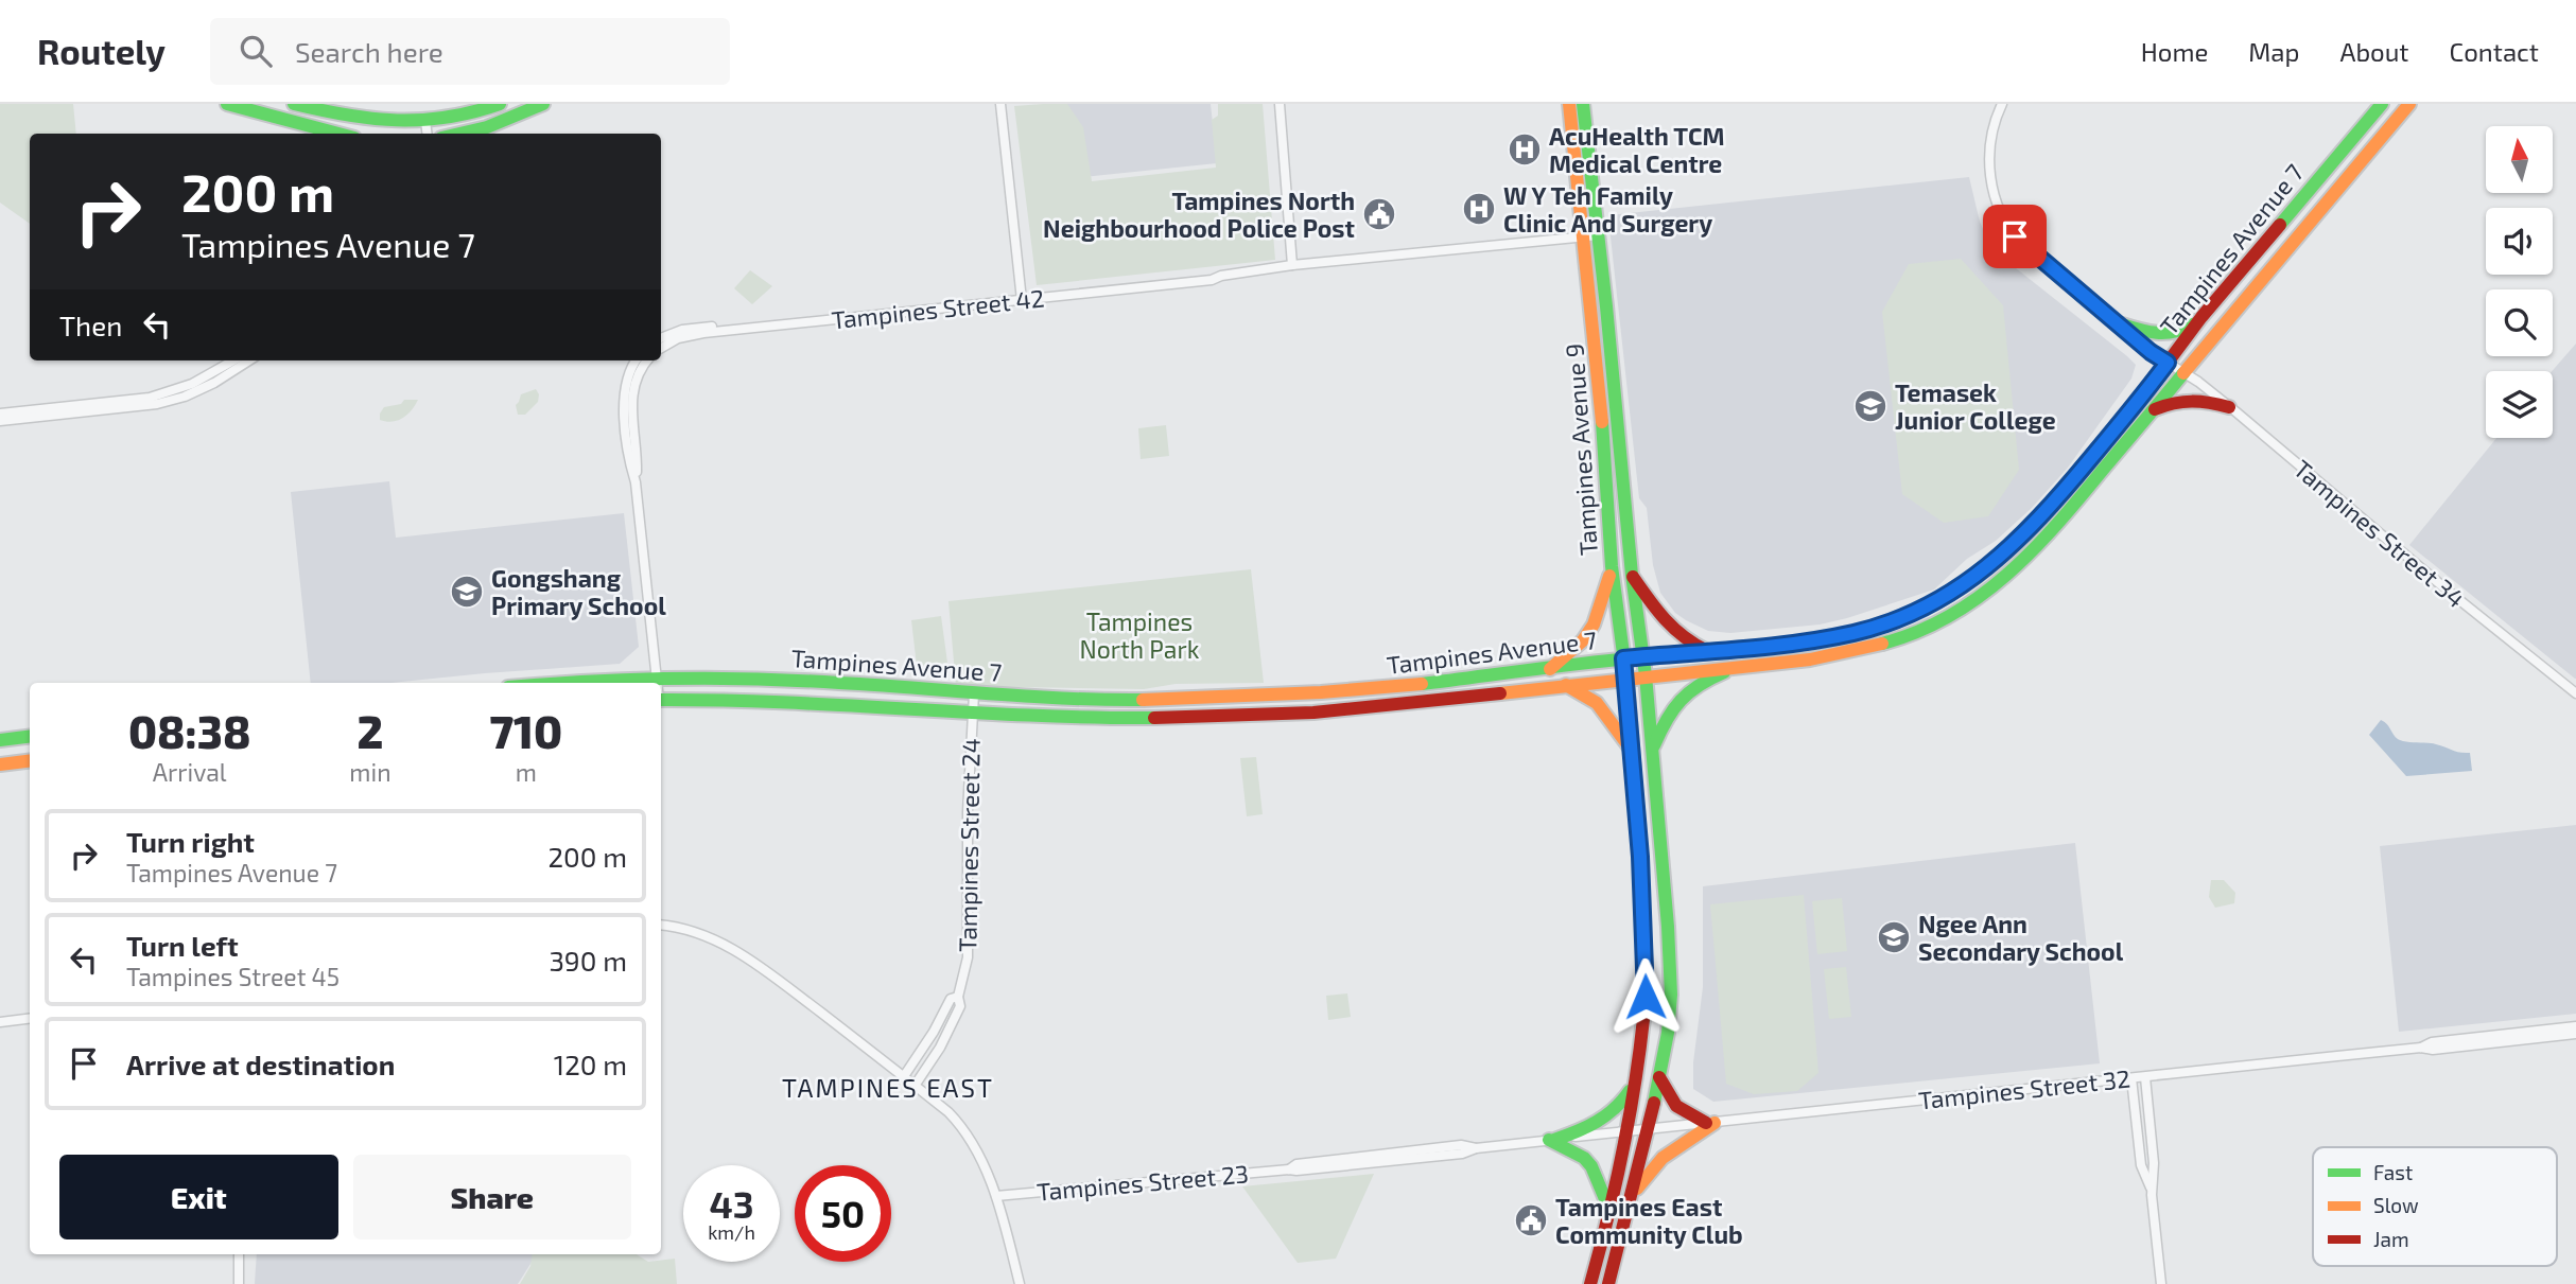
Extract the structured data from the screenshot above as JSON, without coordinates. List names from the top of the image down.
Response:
{
  "streets": {
    "main road": ["Tampines Avenue 7", "Tampines Avenue 9"],
    "street": [
      "Tampines Street 42",
      "Tampines Street 34",
      "Tampines Street 24",
      "Tampines Street 32",
      "Tampines Street 23"
    ]
  },
  "crossings": [
    ["Tampines Avenue 7", "Tampines Avenue 9"],
    ["Tampines Avenue 7", "Tampines Street 34"],
    ["Tampines Avenue 7", "Tampines Street 24"],
    ["Tampines Street 42", "Tampines Avenue 9"],
    ["Tampines Avenue 9", "Tampines Street 32"],
    ["Tampines Avenue 9", "Tampines Street 23"],
    ["Tampines Street 32", "Tampines Street 23"]
  ],
  "districts": ["TAMPINES EAST"],
  "parks": ["Tampines North Park"],
  "places": {
    "hospital": ["AcuHealth TCM Medical Centre", "W Y Teh Family Clinic And Surgery"],
    "public building": ["Tampines North Neighbourhood Police Post", "Tampines East Community Club"],
    "school or university": ["Temasek Junior College", "Gongshang Primary School", "Ngee Ann Secondary School"]
  },
  "legend": ["Fast", "Slow", "Jam"],
  "north": "top",
  "page": {
    "header": "Routely",
    "search": "Search here",
    "nav": [
      "Home",
      "Map",
      "About",
      "Contact"
    ],
    "turn": ["200 m", "Tampines Avenue 7"],
    "then": "Then",
    "eta": [
      "08:38",
      "Arrival",
      "2",
      "min",
      "710",
      "m"
    ],
    "list": [
      {
        "name": "Turn right",
        "note": "Tampines Avenue 7",
        "value": "200 m"
      },
      {
        "name": "Turn left",
        "note": "Tampines Street 45",
        "value": "390 m"
      },
      {
        "name": "Arrive at destination",
        "value": "120 m"
      }
    ],
    "buttons": ["Exit", "Share"],
    "speed": "43 km/h",
    "limit": "50"
  }
}
